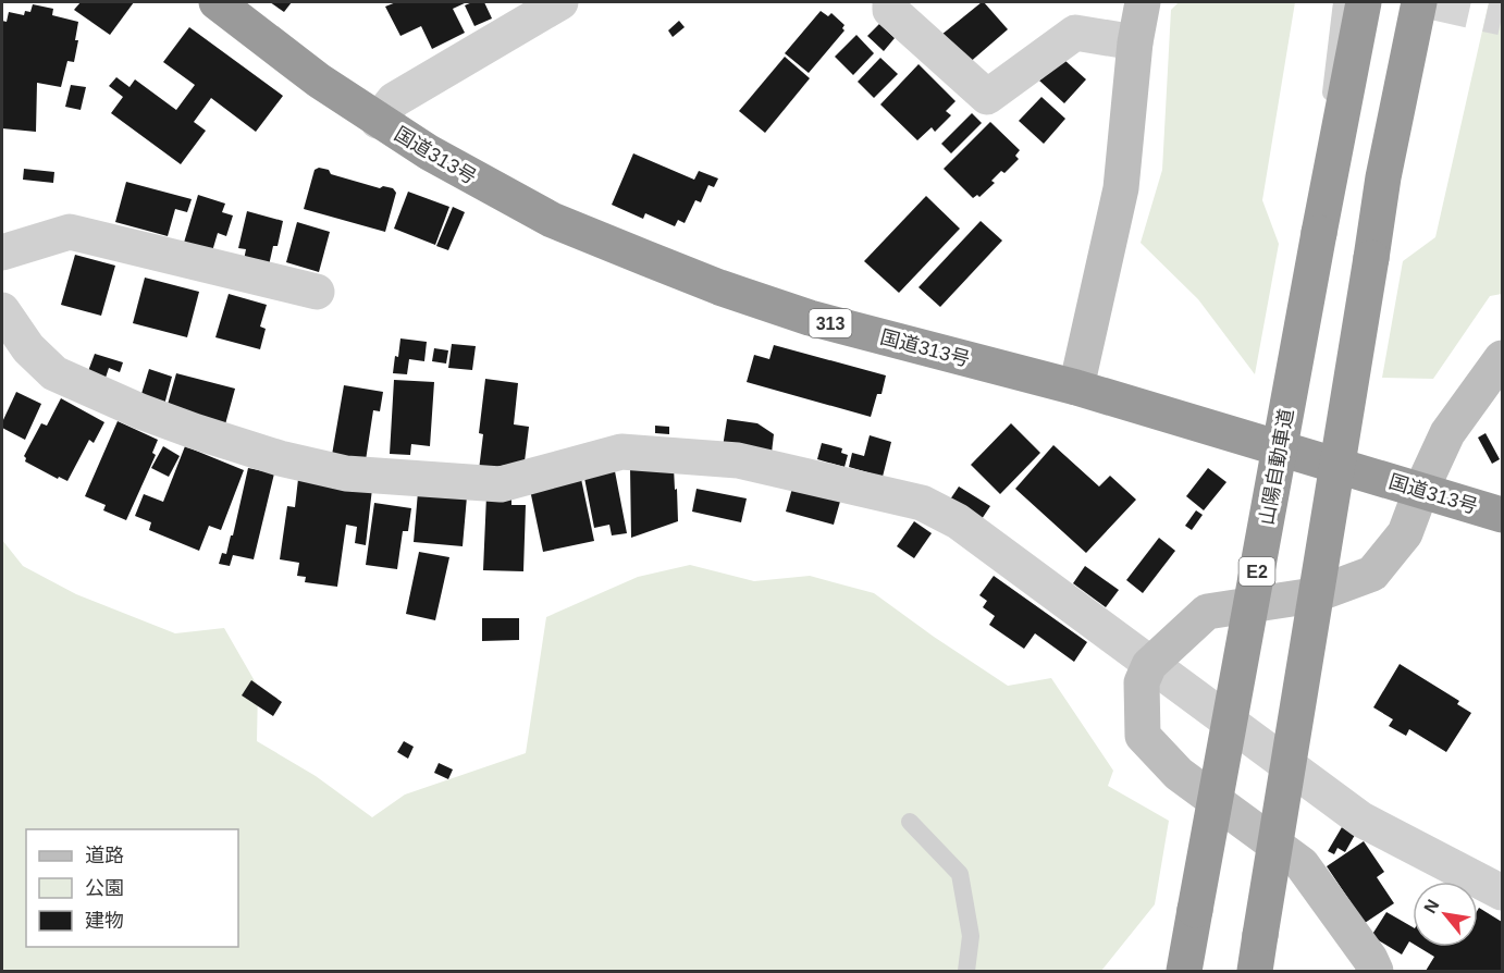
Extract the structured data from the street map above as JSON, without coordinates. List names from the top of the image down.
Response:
{
  "streets": {
    "highway": [
      "国道313号",
      "313",
      "山陽自動車道",
      "E2"
    ]
  },
  "legend": ["道路", "公園", "建物"],
  "north": "top left"
}
